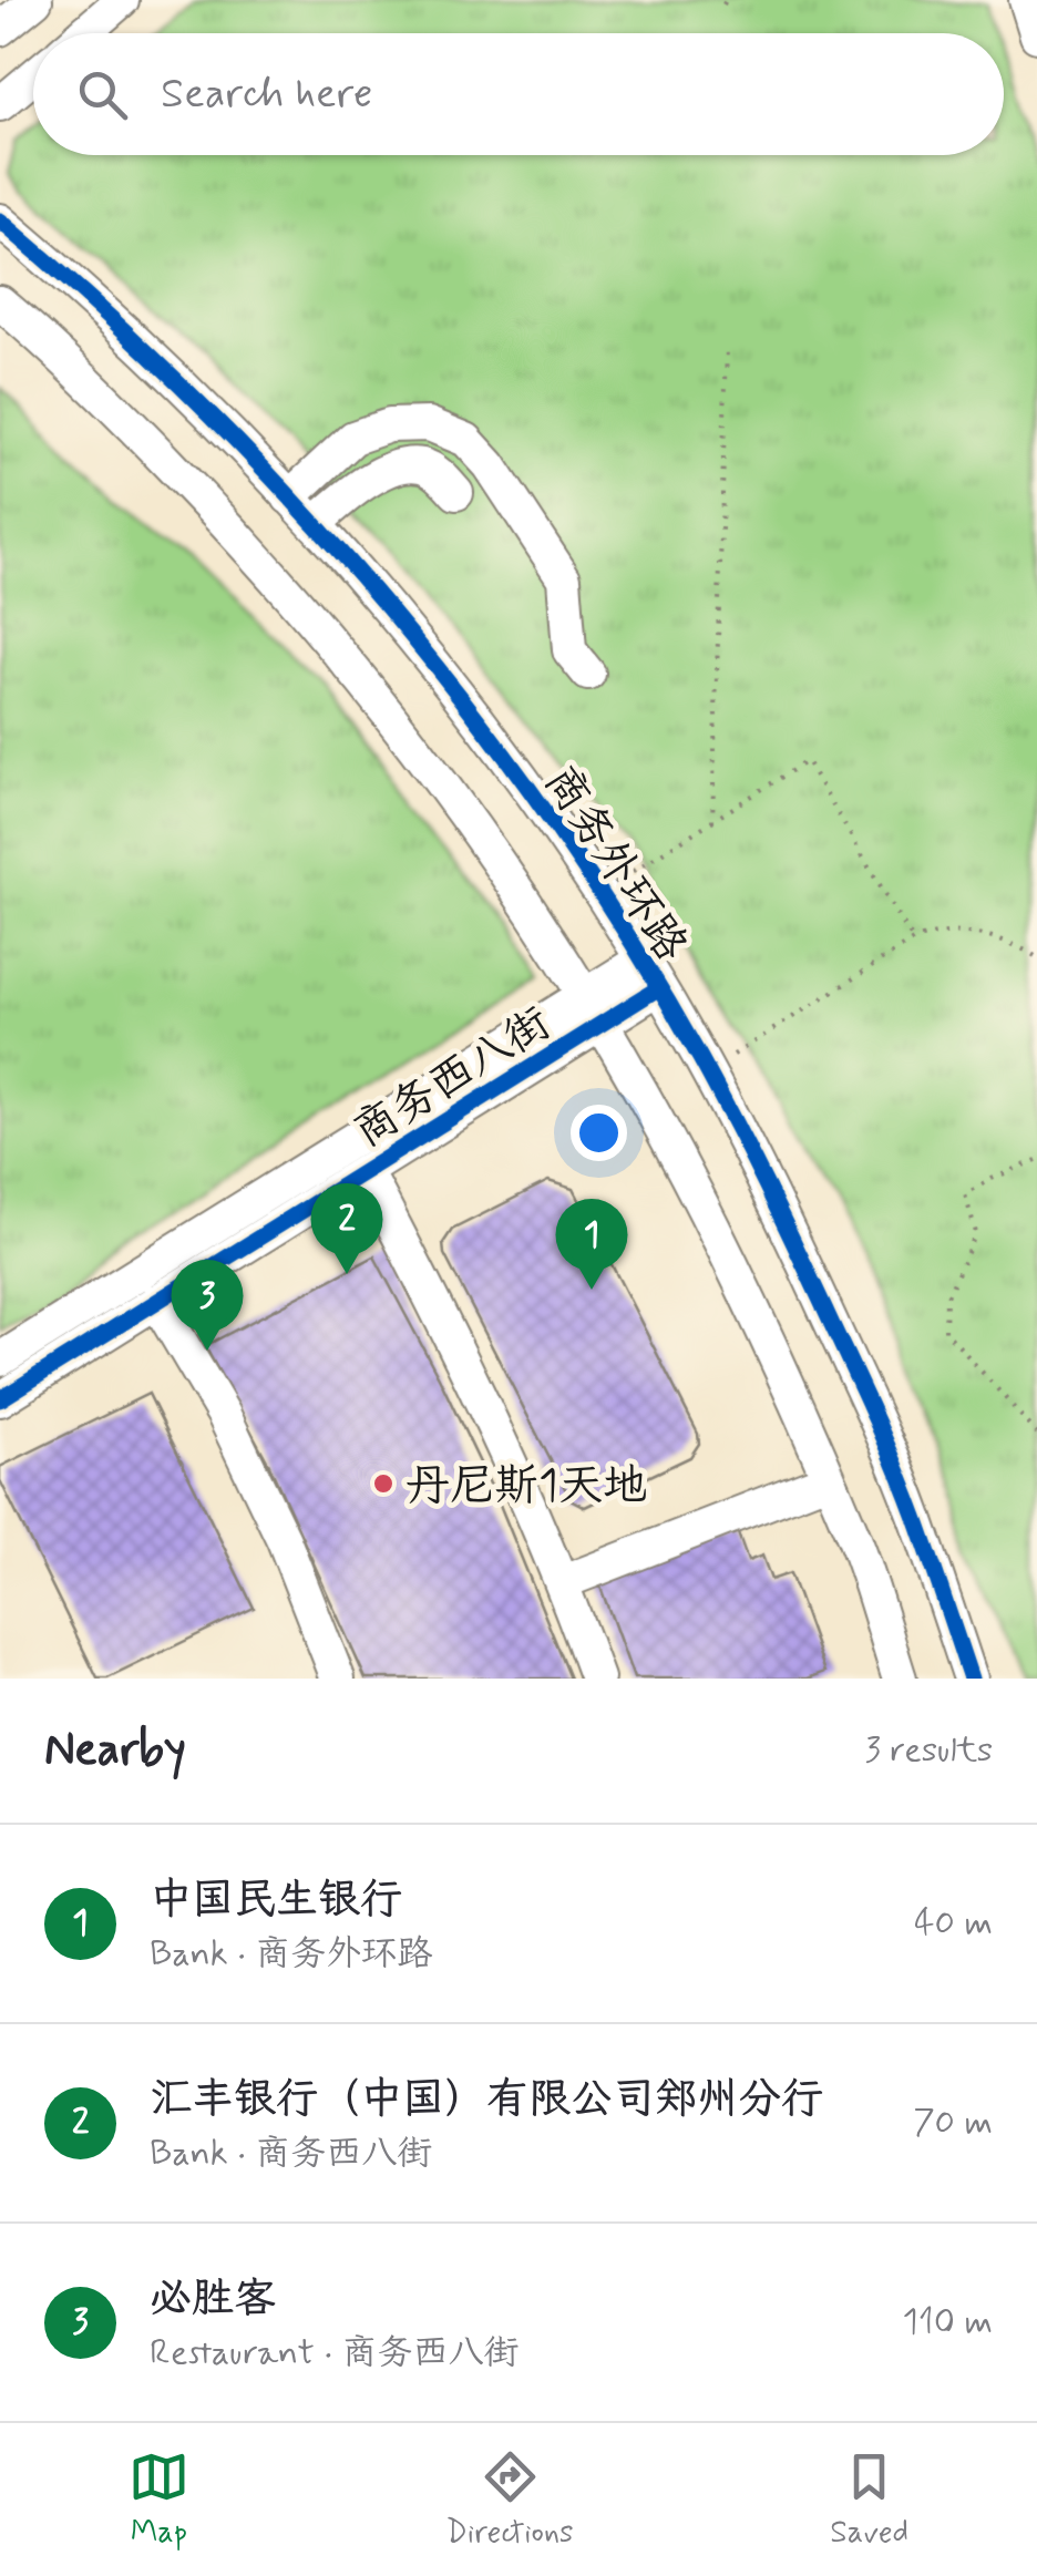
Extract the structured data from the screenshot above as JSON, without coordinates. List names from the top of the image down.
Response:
{
  "streets": {
    "street": ["商务外环路", "商务西八街"]
  },
  "crossings": [
    ["商务外环路", "商务西八街"]
  ],
  "places": ["丹尼斯1天地"],
  "page": {
    "search": "Search here",
    "pins": ["2", "1", "3"],
    "heading": ["Nearby", "3 results"],
    "list": [
      {
        "mark": "1",
        "name": "中国民生银行",
        "note": "Bank · 商务外环路",
        "value": "40 m"
      },
      {
        "mark": "2",
        "name": "汇丰银行（中国）有限公司郑州分行",
        "note": "Bank · 商务西八街",
        "value": "70 m"
      },
      {
        "mark": "3",
        "name": "必胜客",
        "note": "Restaurant · 商务西八街",
        "value": "110 m"
      }
    ],
    "nav": ["Map", "Directions", "Saved"]
  }
}
